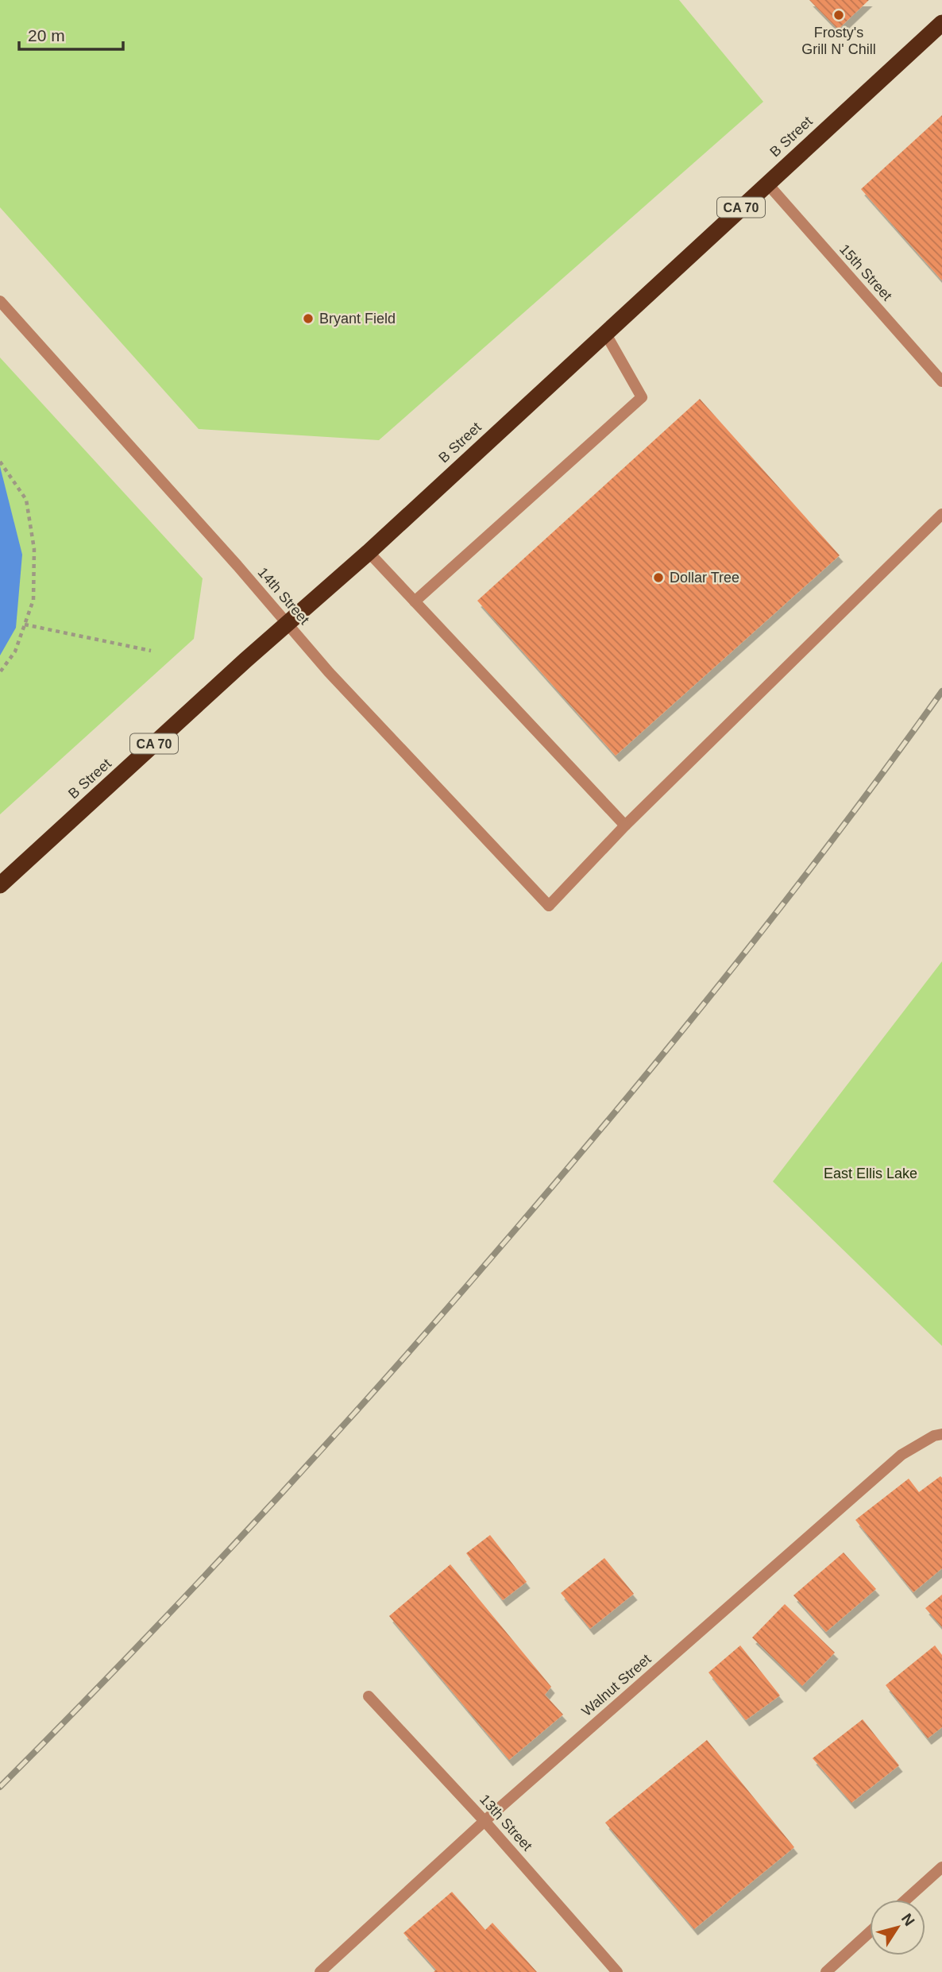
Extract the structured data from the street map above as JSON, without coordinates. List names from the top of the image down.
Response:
{
  "streets": {
    "highway": ["B Street", "CA 70"],
    "street": [
      "15th Street",
      "14th Street",
      "Walnut Street",
      "13th Street"
    ]
  },
  "crossings": [
    ["B Street", "15th Street"],
    ["B Street", "14th Street"],
    ["Walnut Street", "13th Street"]
  ],
  "parks": ["East Ellis Lake"],
  "places": ["Frosty's Grill N' Chill", "Bryant Field", "Dollar Tree"],
  "scale_bar": "20 m",
  "north": "top right"
}
